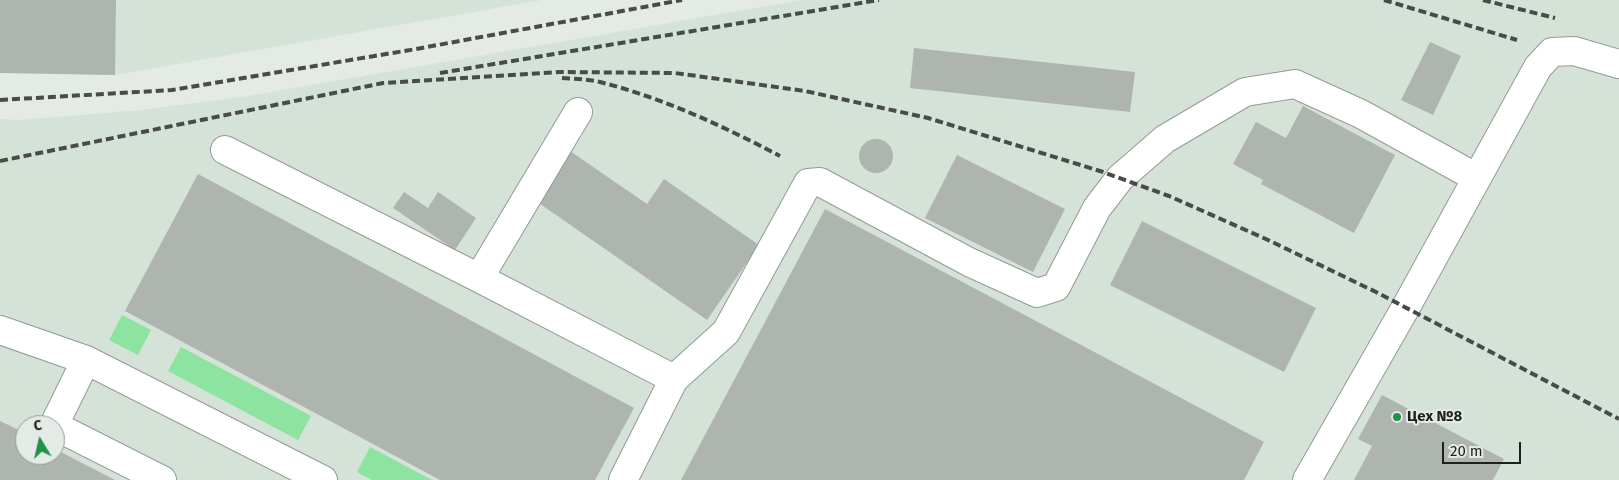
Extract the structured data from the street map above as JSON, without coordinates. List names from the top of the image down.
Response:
{
  "places": ["Цех №8"],
  "scale_bar": "20 m",
  "north": "top"
}
